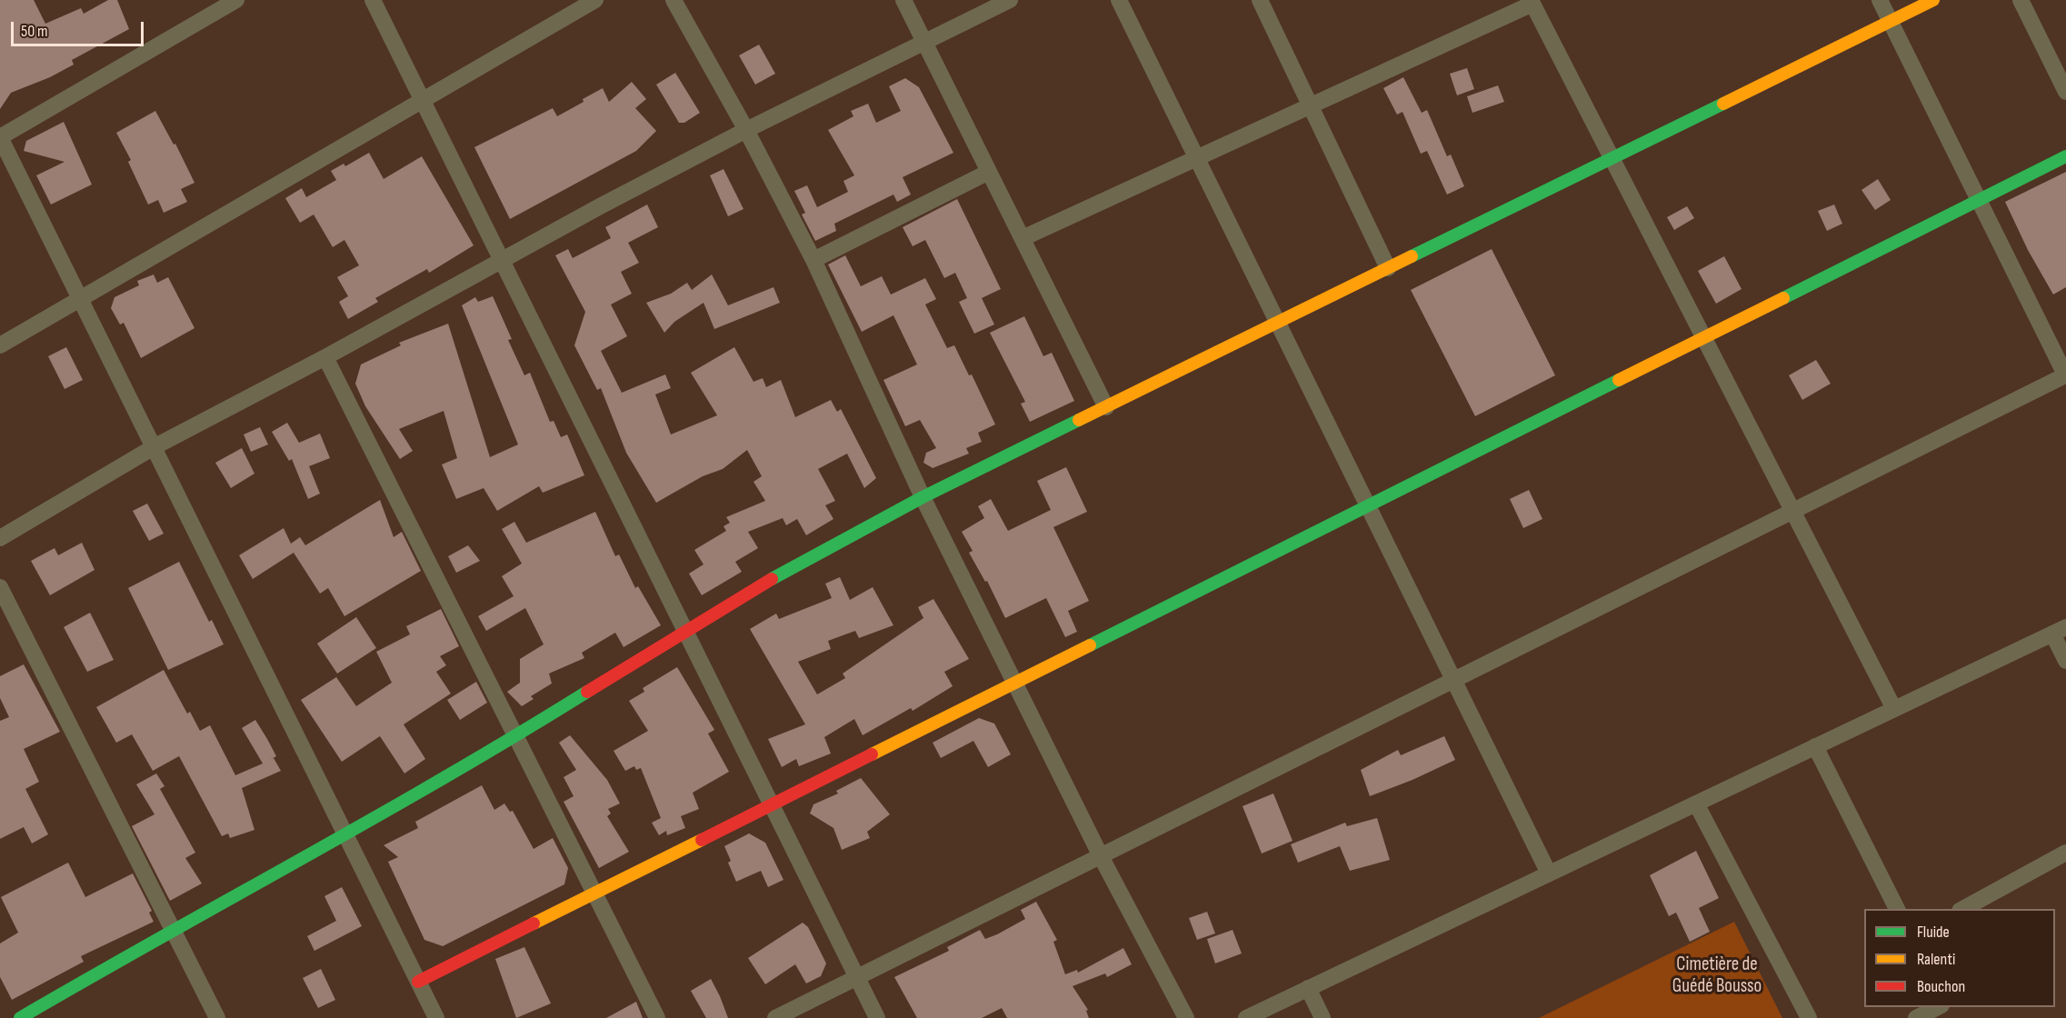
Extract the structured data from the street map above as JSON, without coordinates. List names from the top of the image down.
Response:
{
  "parks": ["Cimetière de Guédé Bousso"],
  "legend": ["Fluide", "Ralenti", "Bouchon"],
  "scale_bar": "50 m"
}
